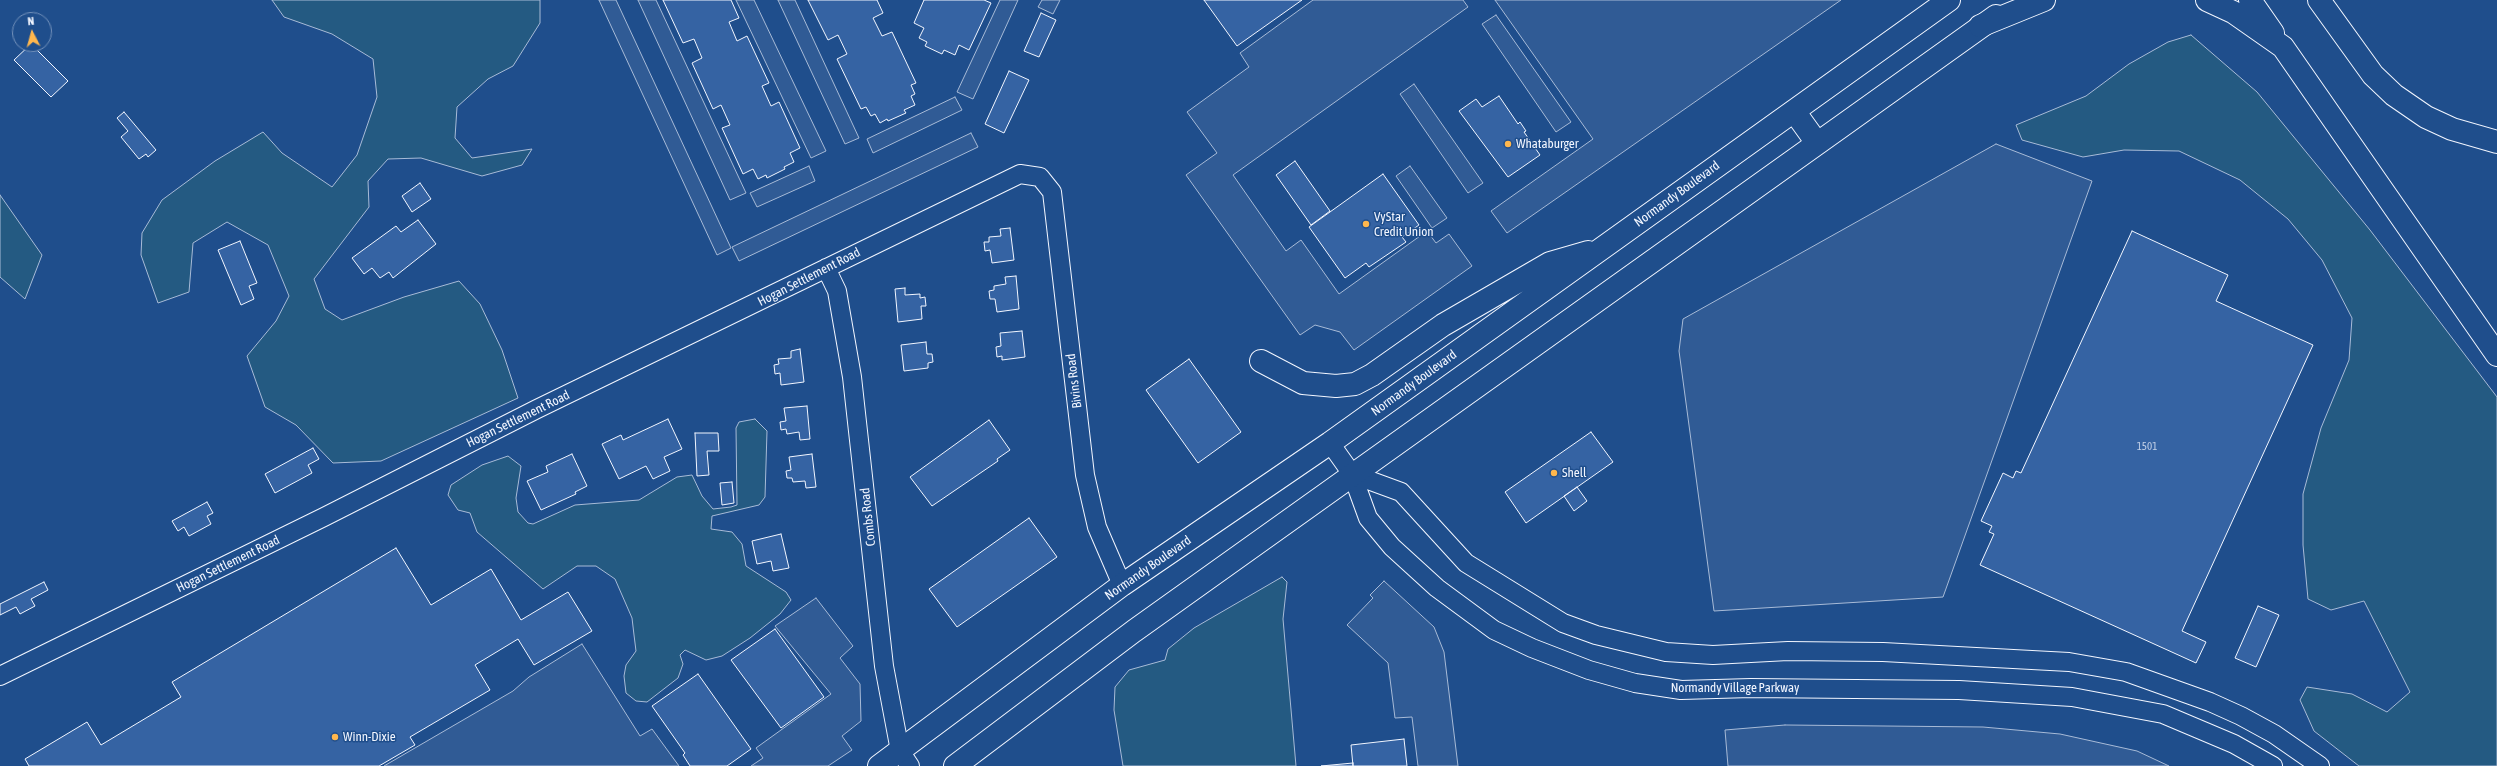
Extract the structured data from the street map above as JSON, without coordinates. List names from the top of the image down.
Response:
{
  "streets": {
    "main road": ["Normandy Boulevard"],
    "street": [
      "Hogan Settlement Road",
      "Bivins Road",
      "Combs Road",
      "Normandy Village Parkway"
    ]
  },
  "crossings": [
    ["Normandy Boulevard", "Bivins Road"],
    ["Normandy Boulevard", "Combs Road"],
    ["Normandy Boulevard", "Normandy Village Parkway"],
    ["Hogan Settlement Road", "Bivins Road"],
    ["Hogan Settlement Road", "Combs Road"]
  ],
  "places": [
    "Whataburger",
    "VyStar Credit Union",
    "Shell",
    "Winn-Dixie"
  ],
  "house_numbers": ["1501"],
  "north": "top"
}
